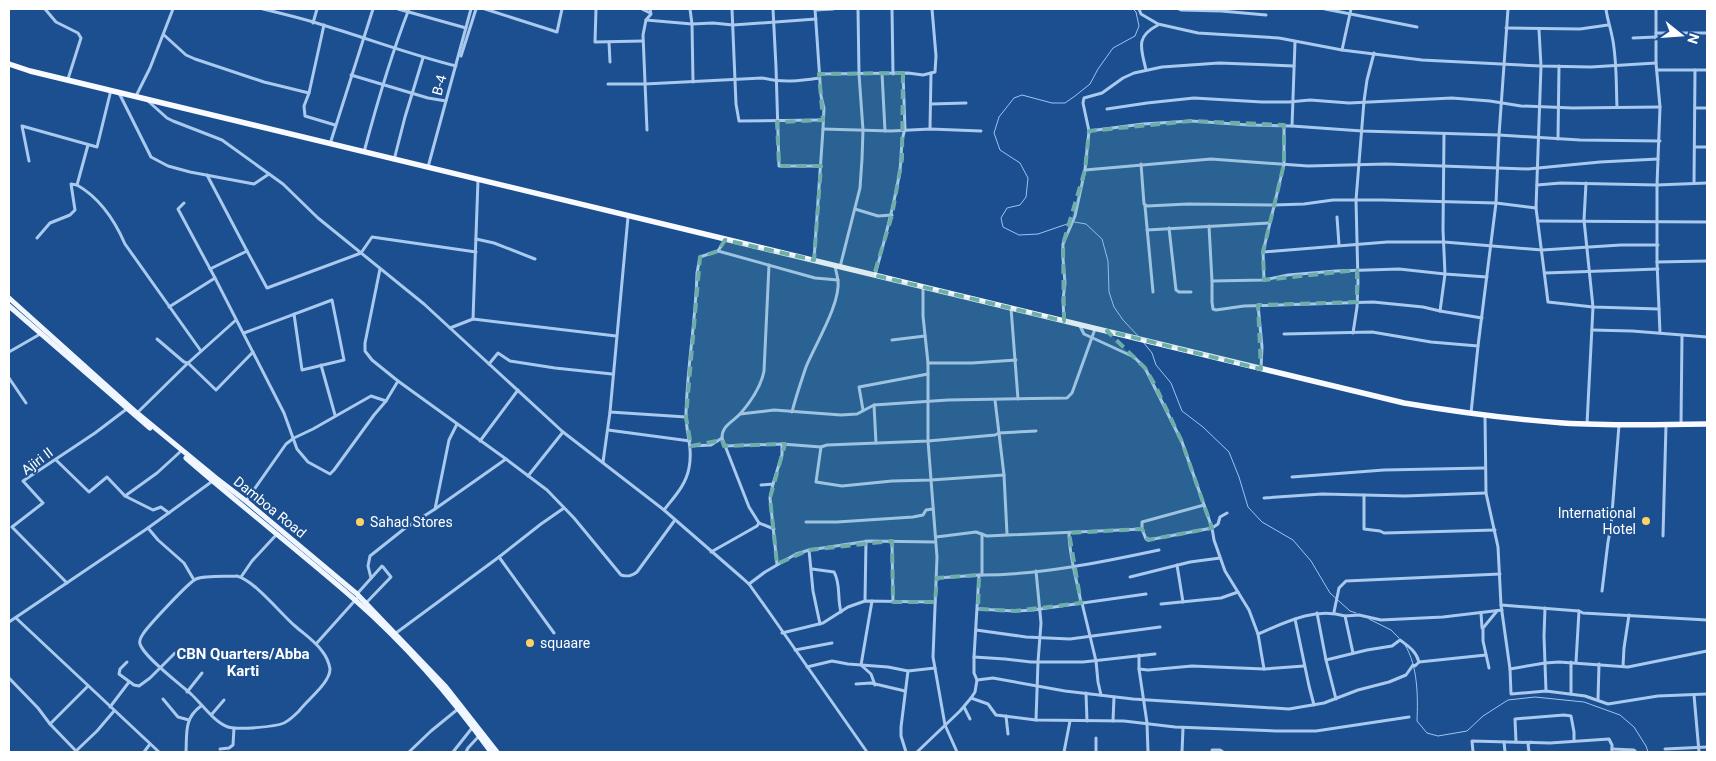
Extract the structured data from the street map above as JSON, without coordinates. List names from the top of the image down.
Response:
{
  "streets": {
    "main road": ["Damboa Road"],
    "street": ["B-4", "Ajiri II"]
  },
  "crossings": [
    ["Ajiri II", "Damboa Road"]
  ],
  "districts": ["CBN Quarters/Abba Karti"],
  "places": ["International Hotel", "Sahad Stores", "squaare"],
  "north": "right"
}
